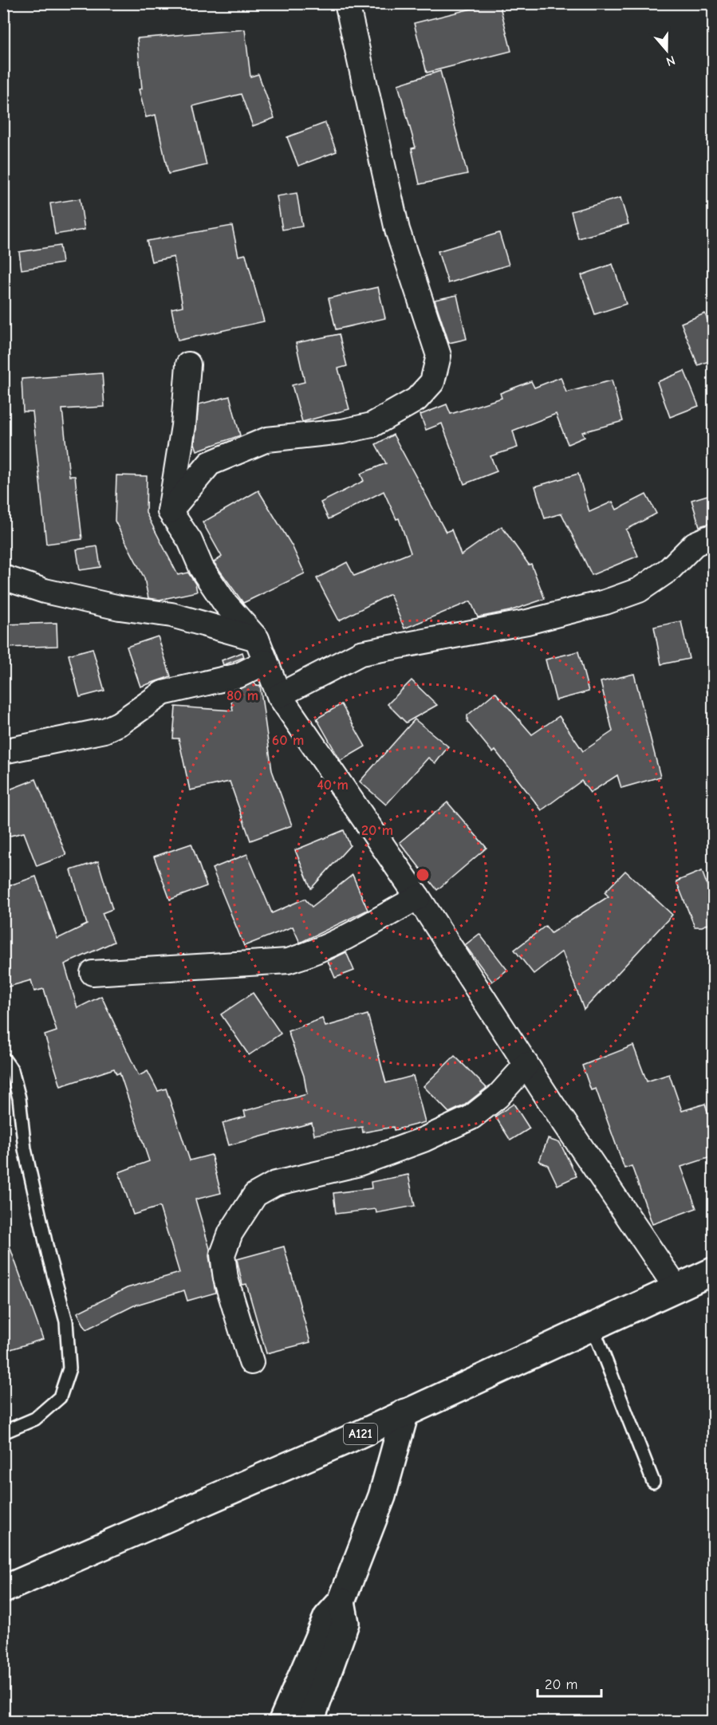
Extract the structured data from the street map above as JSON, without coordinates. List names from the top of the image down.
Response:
{
  "streets": {
    "main road": ["A121"]
  },
  "scale_bar": "20 m",
  "north": "bottom",
  "rings": [
    "80 m",
    "60 m",
    "40 m",
    "20 m"
  ]
}
